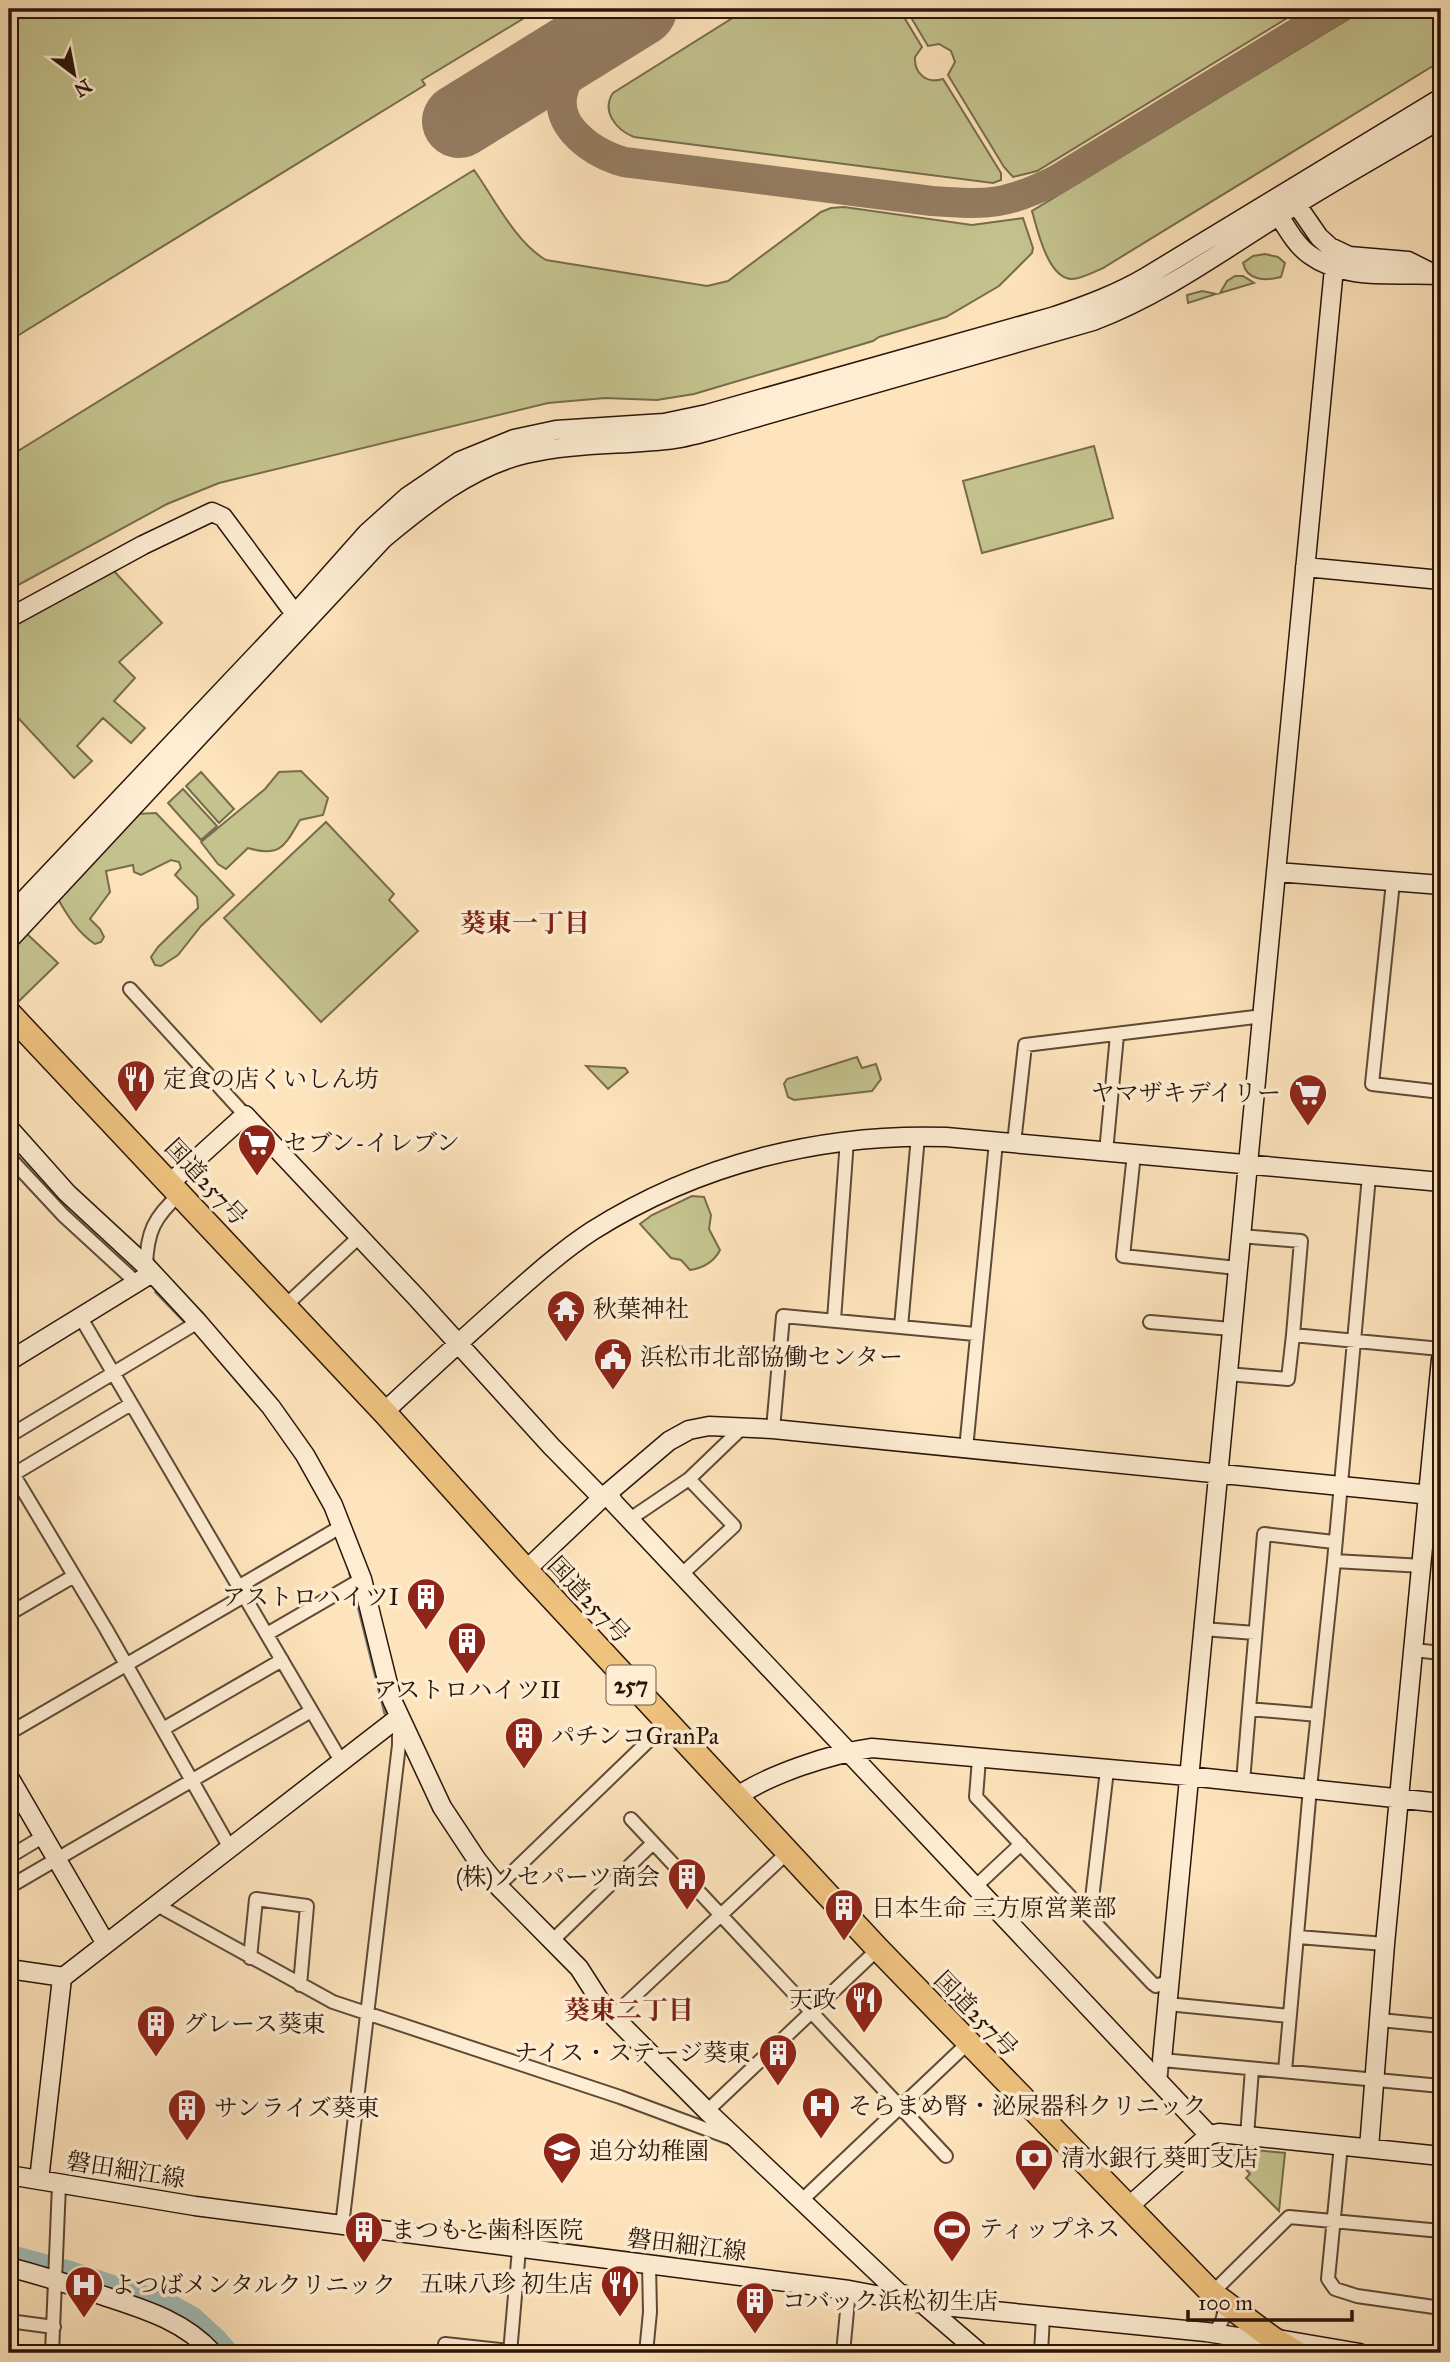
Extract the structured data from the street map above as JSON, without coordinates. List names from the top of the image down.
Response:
{
  "streets": {
    "highway": ["国道257号", "257"],
    "street": ["磐田細江線"]
  },
  "crossings": [
    ["国道257号", "磐田細江線"]
  ],
  "districts": ["葵東一丁目", "葵東二丁目"],
  "places": {
    "restaurant": ["定食の店くいしん坊", "天政", "五味八珍 初生店"],
    "supermarket": ["ヤマザキデイリー", "セブン-イレブン"],
    "temple": ["秋葉神社"],
    "public building": ["浜松市北部協働センター"],
    "building": [
      "アストロハイツI",
      "アストロハイツII",
      "パチンコGranPa",
      "(株)ノセパーツ商会",
      "日本生命 三方原営業部",
      "グレース葵東",
      "ナイス・ステージ葵東",
      "サンライズ葵東",
      "まつもと歯科医院",
      "コバック浜松初生店"
    ],
    "hospital": ["そらまめ腎・泌尿器科クリニック", "よつばメンタルクリニック"],
    "school or university": ["追分幼稚園"],
    "bank": ["清水銀行 葵町支店"],
    "sports": ["ティップネス"]
  },
  "scale_bar": "100 m",
  "north": "bottom right"
}
